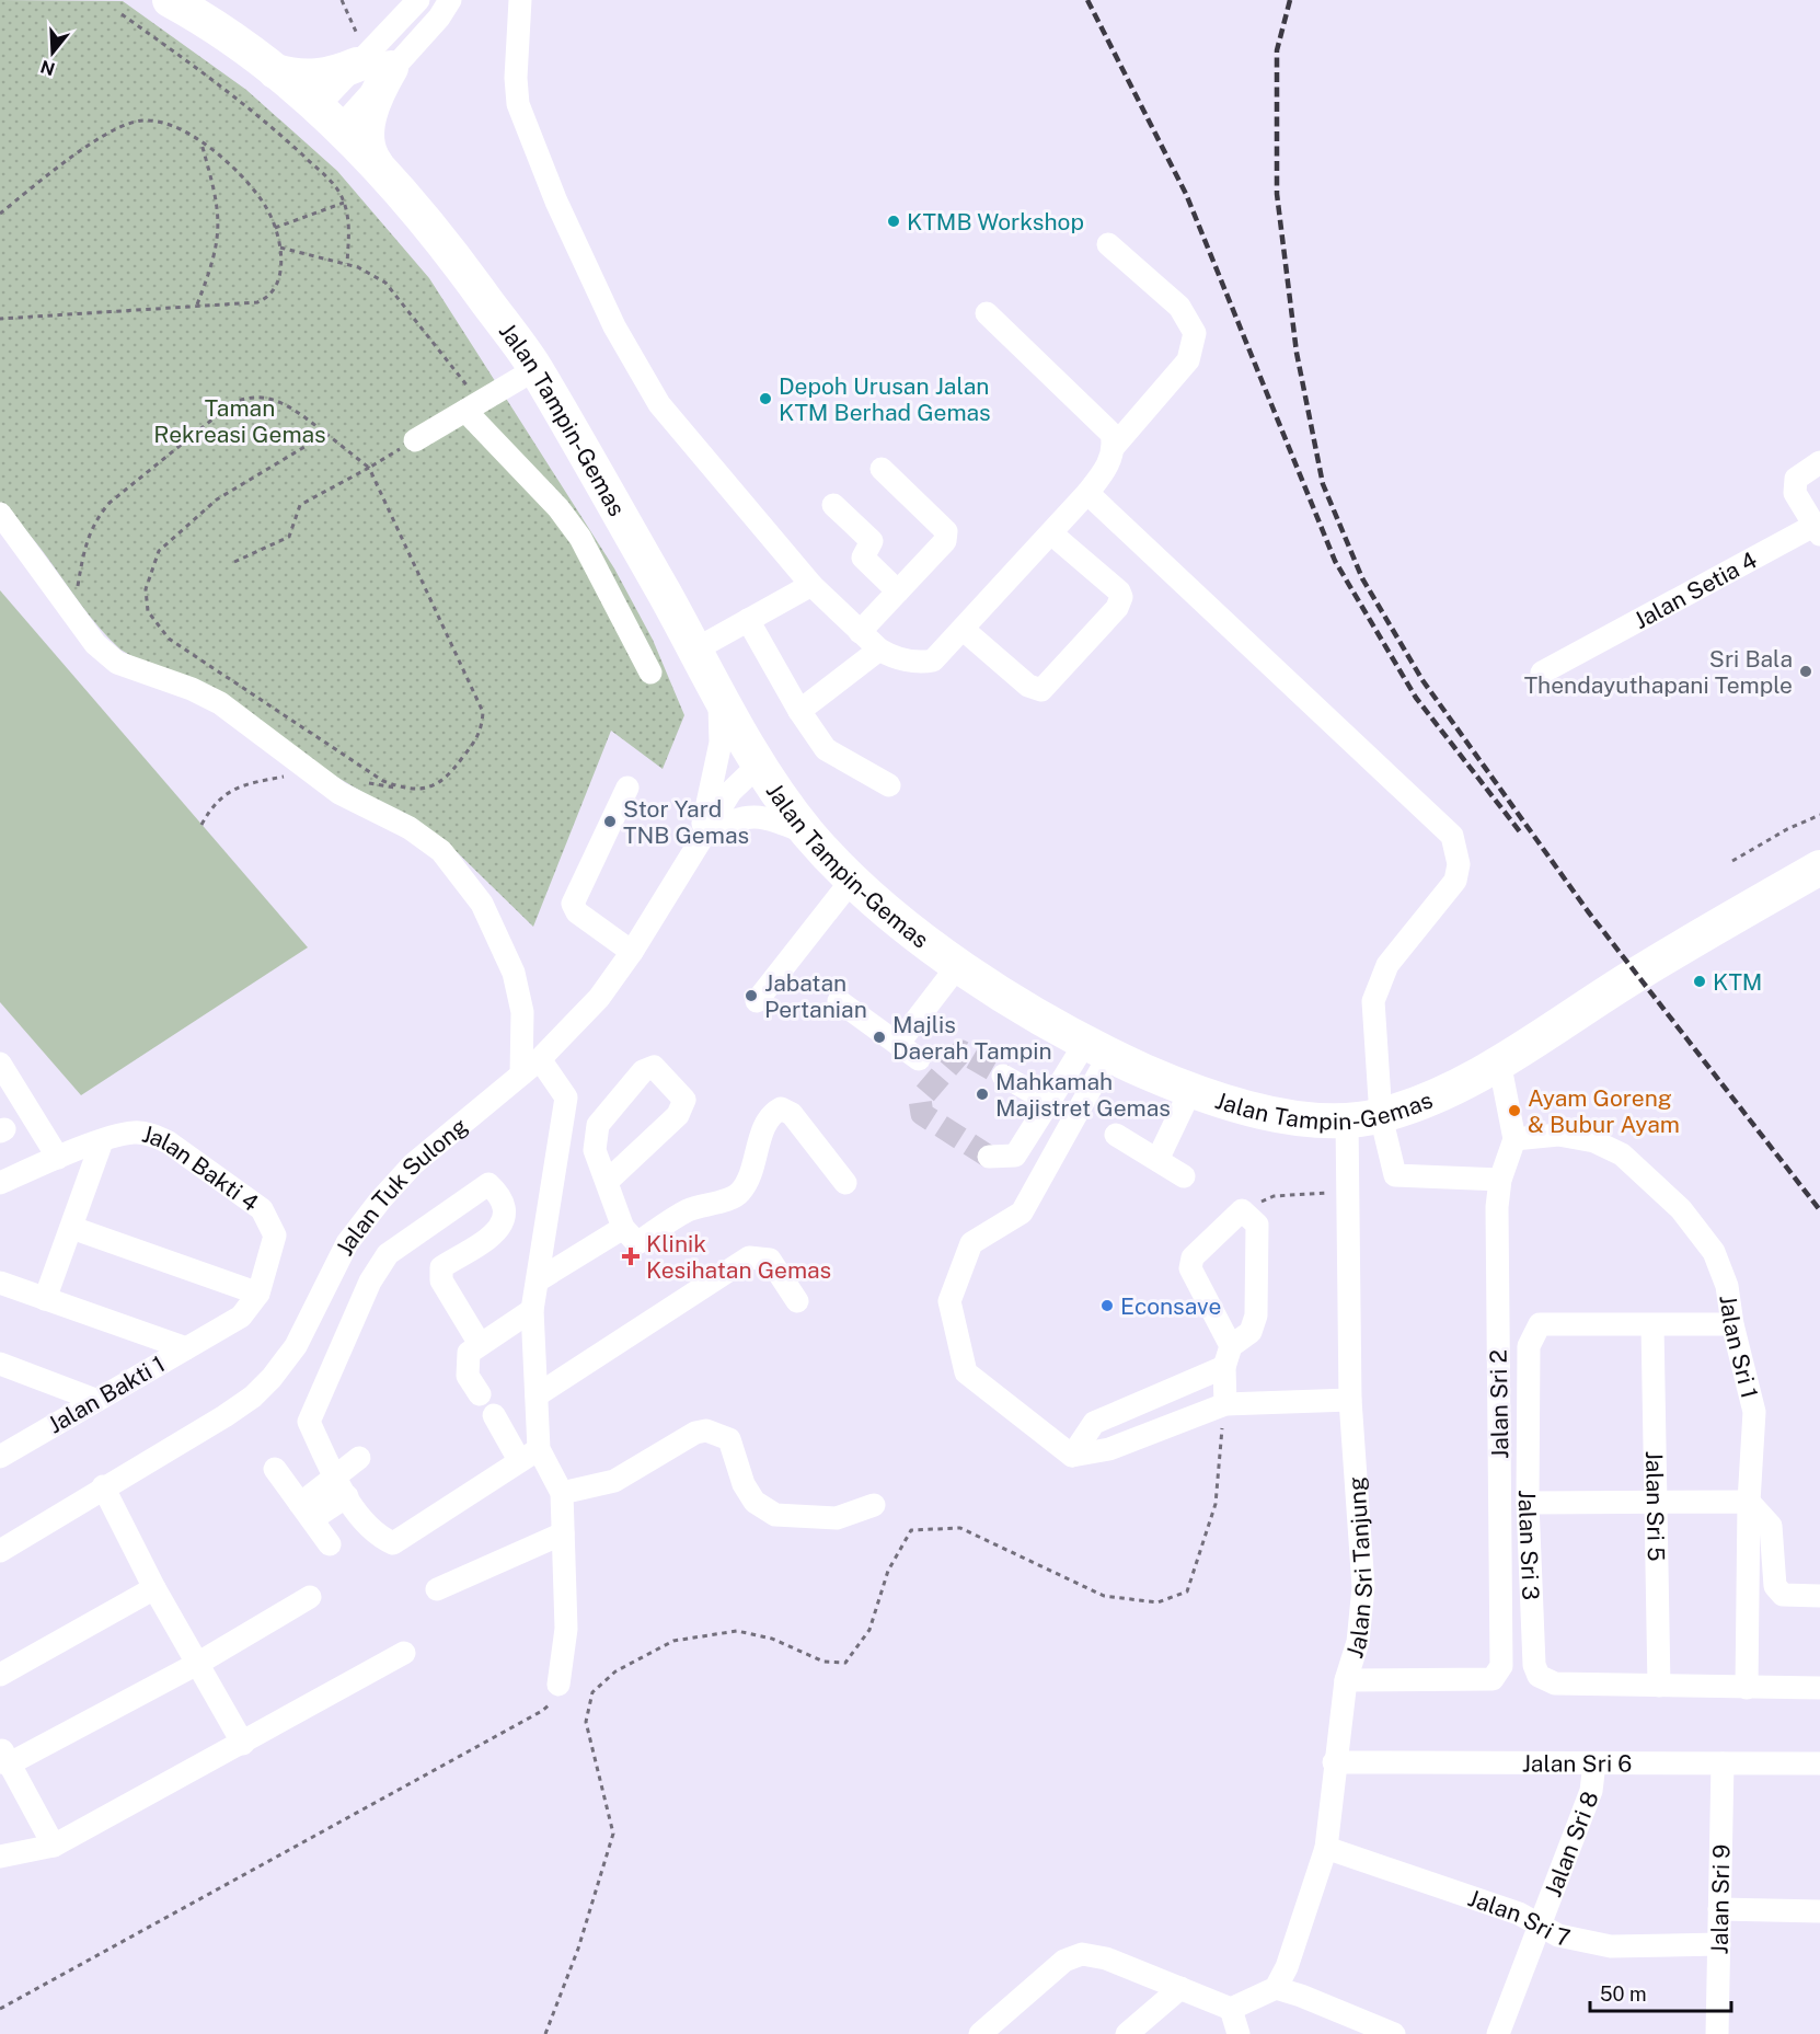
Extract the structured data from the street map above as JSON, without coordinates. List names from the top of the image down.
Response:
{
  "streets": {
    "highway": ["Jalan Tampin-Gemas"],
    "street": [
      "Jalan Setia 4",
      "Jalan Bakti 4",
      "Jalan Tuk Sulong",
      "Jalan Sri 1",
      "Jalan Bakti 1",
      "Jalan Sri 2",
      "Jalan Sri 5",
      "Jalan Sri 3",
      "Jalan Sri Tanjung",
      "Jalan Sri 6",
      "Jalan Sri 8",
      "Jalan Sri 9",
      "Jalan Sri 7"
    ]
  },
  "crossings": [
    ["Jalan Tampin-Gemas", "Jalan Tuk Sulong"],
    ["Jalan Tampin-Gemas", "Jalan Sri Tanjung"],
    ["Jalan Bakti 4", "Jalan Bakti 1"],
    ["Jalan Sri 1", "Jalan Sri 2"],
    ["Jalan Sri 1", "Jalan Sri 3"],
    ["Jalan Sri 2", "Jalan Sri Tanjung"],
    ["Jalan Sri 5", "Jalan Sri 3"],
    ["Jalan Sri Tanjung", "Jalan Sri 6"],
    ["Jalan Sri Tanjung", "Jalan Sri 7"],
    ["Jalan Sri 6", "Jalan Sri 8"],
    ["Jalan Sri 6", "Jalan Sri 9"],
    ["Jalan Sri 8", "Jalan Sri 7"],
    ["Jalan Sri 9", "Jalan Sri 7"]
  ],
  "parks": ["Taman Rekreasi Gemas"],
  "places": {
    "other": [
      "KTMB Workshop",
      "Depoh Urusan Jalan KTM Berhad Gemas",
      "Sri Bala Thendayuthapani Temple",
      "Stor Yard TNB Gemas",
      "KTM",
      "Jabatan Pertanian",
      "Majlis Daerah Tampin",
      "Mahkamah Majistret Gemas",
      "Ayam Goreng & Bubur Ayam",
      "Econsave"
    ],
    "health": ["Klinik Kesihatan Gemas"]
  },
  "scale_bar": "50 m",
  "north": "bottom"
}
